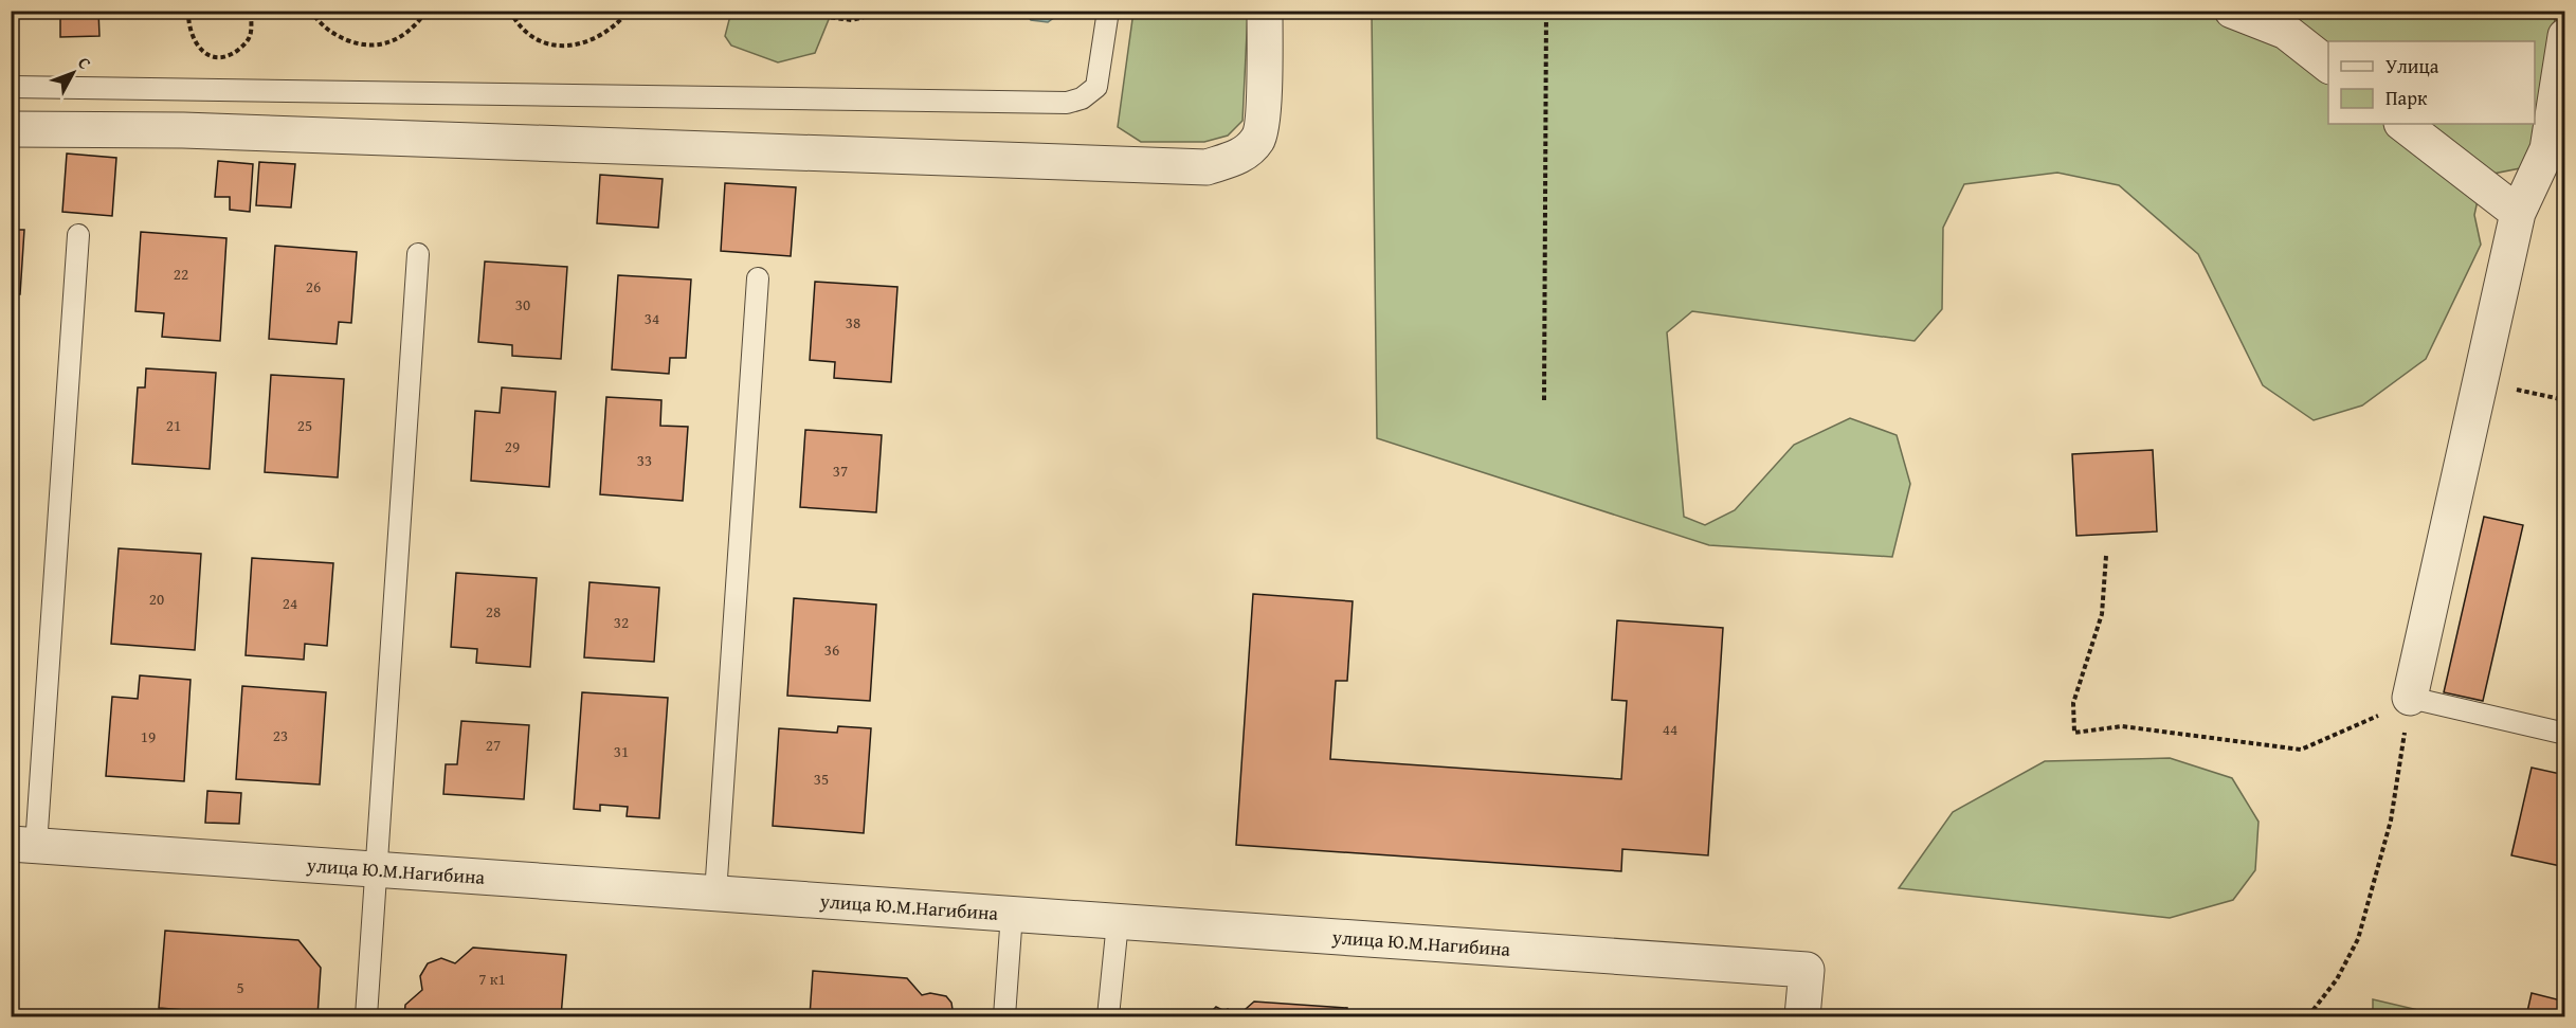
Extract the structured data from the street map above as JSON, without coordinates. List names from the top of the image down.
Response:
{
  "streets": {
    "street": ["улица Ю.М.Нагибина"]
  },
  "house_numbers": [
    "22",
    "26",
    "30",
    "34",
    "38",
    "21",
    "25",
    "29",
    "33",
    "37",
    "20",
    "24",
    "28",
    "32",
    "36",
    "44",
    "23",
    "19",
    "27",
    "31",
    "35",
    "7 к1",
    "5"
  ],
  "legend": ["Улица", "Парк"],
  "north": "top right"
}
